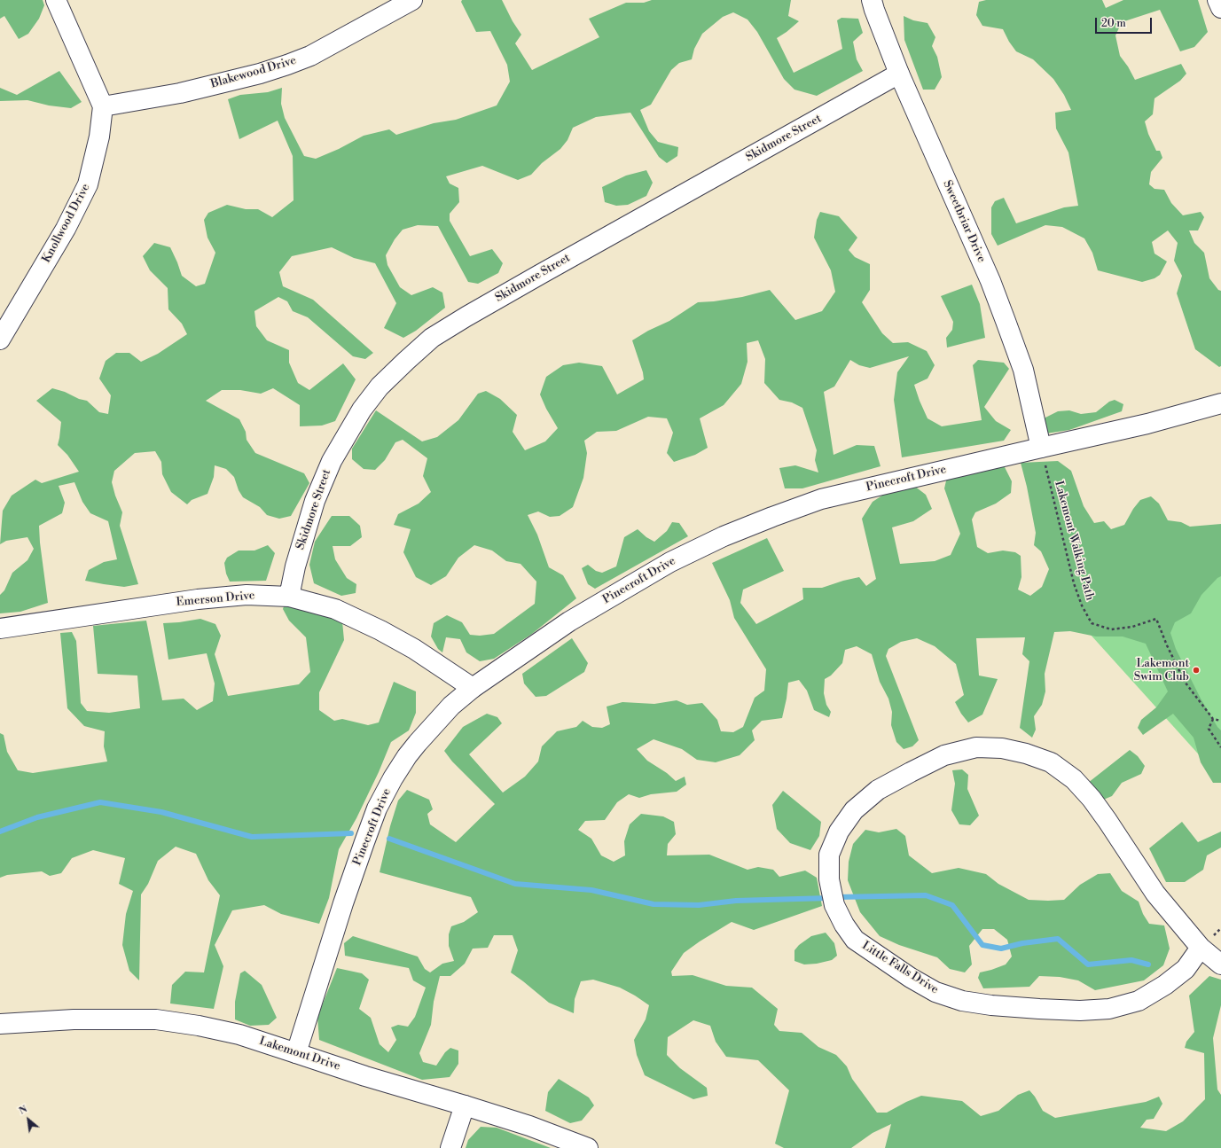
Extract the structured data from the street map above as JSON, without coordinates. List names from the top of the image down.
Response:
{
  "streets": {
    "street": [
      "Blakewood Drive",
      "Skidmore Street",
      "Sweetbriar Drive",
      "Knollwood Drive",
      "Pinecroft Drive",
      "Emerson Drive",
      "Little Falls Drive",
      "Lakemont Drive"
    ],
    "path": ["Lakemont Walking Path"]
  },
  "crossings": [
    ["Blakewood Drive", "Knollwood Drive"],
    ["Skidmore Street", "Sweetbriar Drive"],
    ["Skidmore Street", "Emerson Drive"],
    ["Sweetbriar Drive", "Pinecroft Drive"],
    ["Sweetbriar Drive", "Lakemont Walking Path"],
    ["Pinecroft Drive", "Lakemont Walking Path"],
    ["Pinecroft Drive", "Emerson Drive"],
    ["Pinecroft Drive", "Lakemont Drive"]
  ],
  "places": ["Lakemont Swim Club"],
  "scale_bar": "20 m",
  "north": "top left"
}
